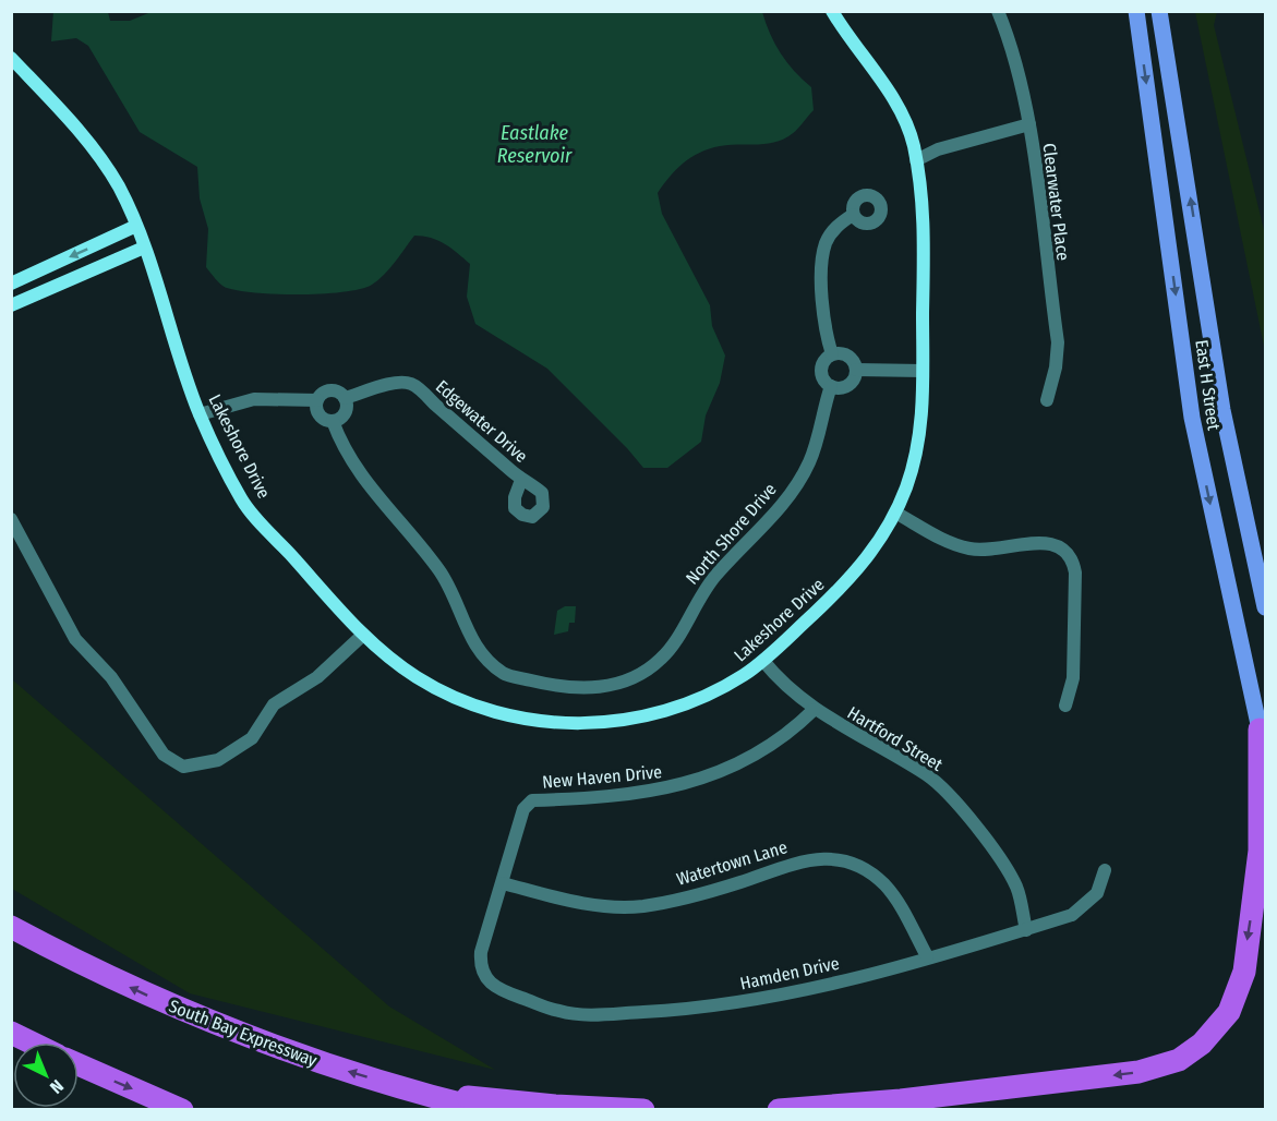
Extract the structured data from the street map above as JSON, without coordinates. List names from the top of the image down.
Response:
{
  "streets": {
    "highway": ["South Bay Expressway"],
    "main road": ["East H Street"],
    "street": [
      "Clearwater Place",
      "Edgewater Drive",
      "Lakeshore Drive",
      "North Shore Drive",
      "Hartford Street",
      "New Haven Drive",
      "Watertown Lane",
      "Hamden Drive"
    ]
  },
  "crossings": [
    ["Edgewater Drive", "Lakeshore Drive"],
    ["Edgewater Drive", "North Shore Drive"],
    ["Lakeshore Drive", "Hartford Street"],
    ["Hartford Street", "New Haven Drive"],
    ["Hartford Street", "Hamden Drive"],
    ["New Haven Drive", "Watertown Lane"],
    ["New Haven Drive", "Hamden Drive"],
    ["Watertown Lane", "Hamden Drive"]
  ],
  "water": ["Eastlake Reservoir"],
  "north": "bottom right"
}
